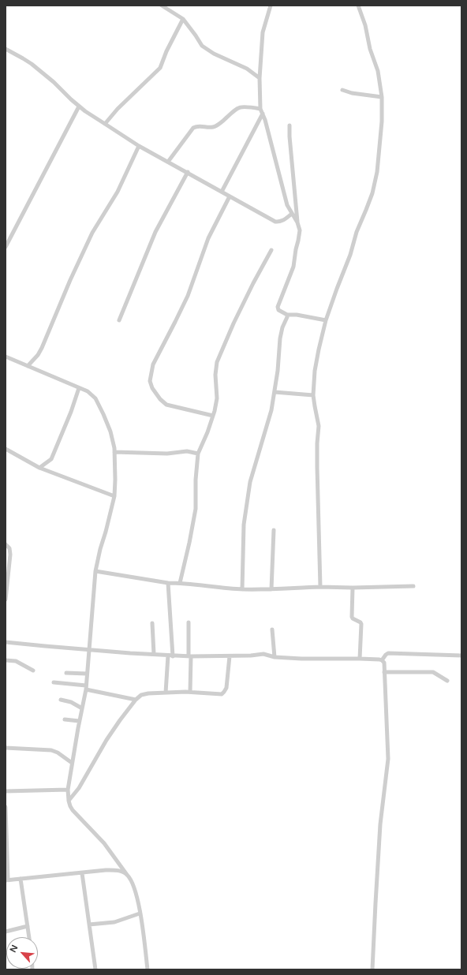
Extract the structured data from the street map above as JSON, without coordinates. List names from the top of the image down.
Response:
{
  "north": "top left"
}
